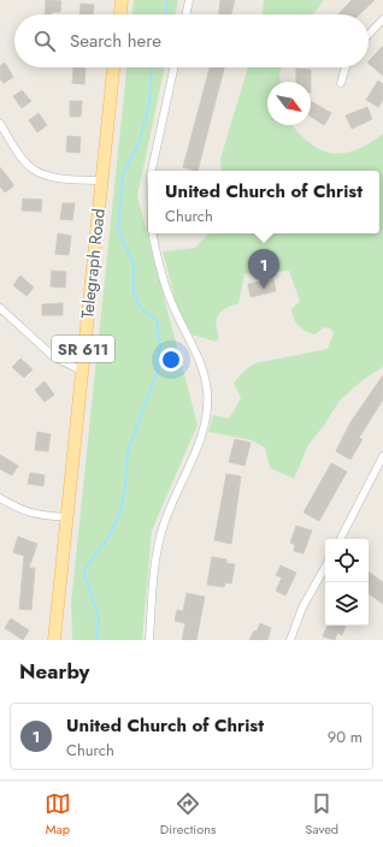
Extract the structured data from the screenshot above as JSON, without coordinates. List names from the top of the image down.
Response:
{
  "streets": {
    "main road": ["Telegraph Road", "SR 611"]
  },
  "north": "bottom right",
  "page": {
    "search": "Search here",
    "popup": ["United Church of Christ", "Church"],
    "pins": "1",
    "heading": "Nearby",
    "list": [
      {
        "mark": "1",
        "name": "United Church of Christ",
        "note": "Church",
        "value": "90 m"
      }
    ],
    "nav": ["Map", "Directions", "Saved"]
  }
}
